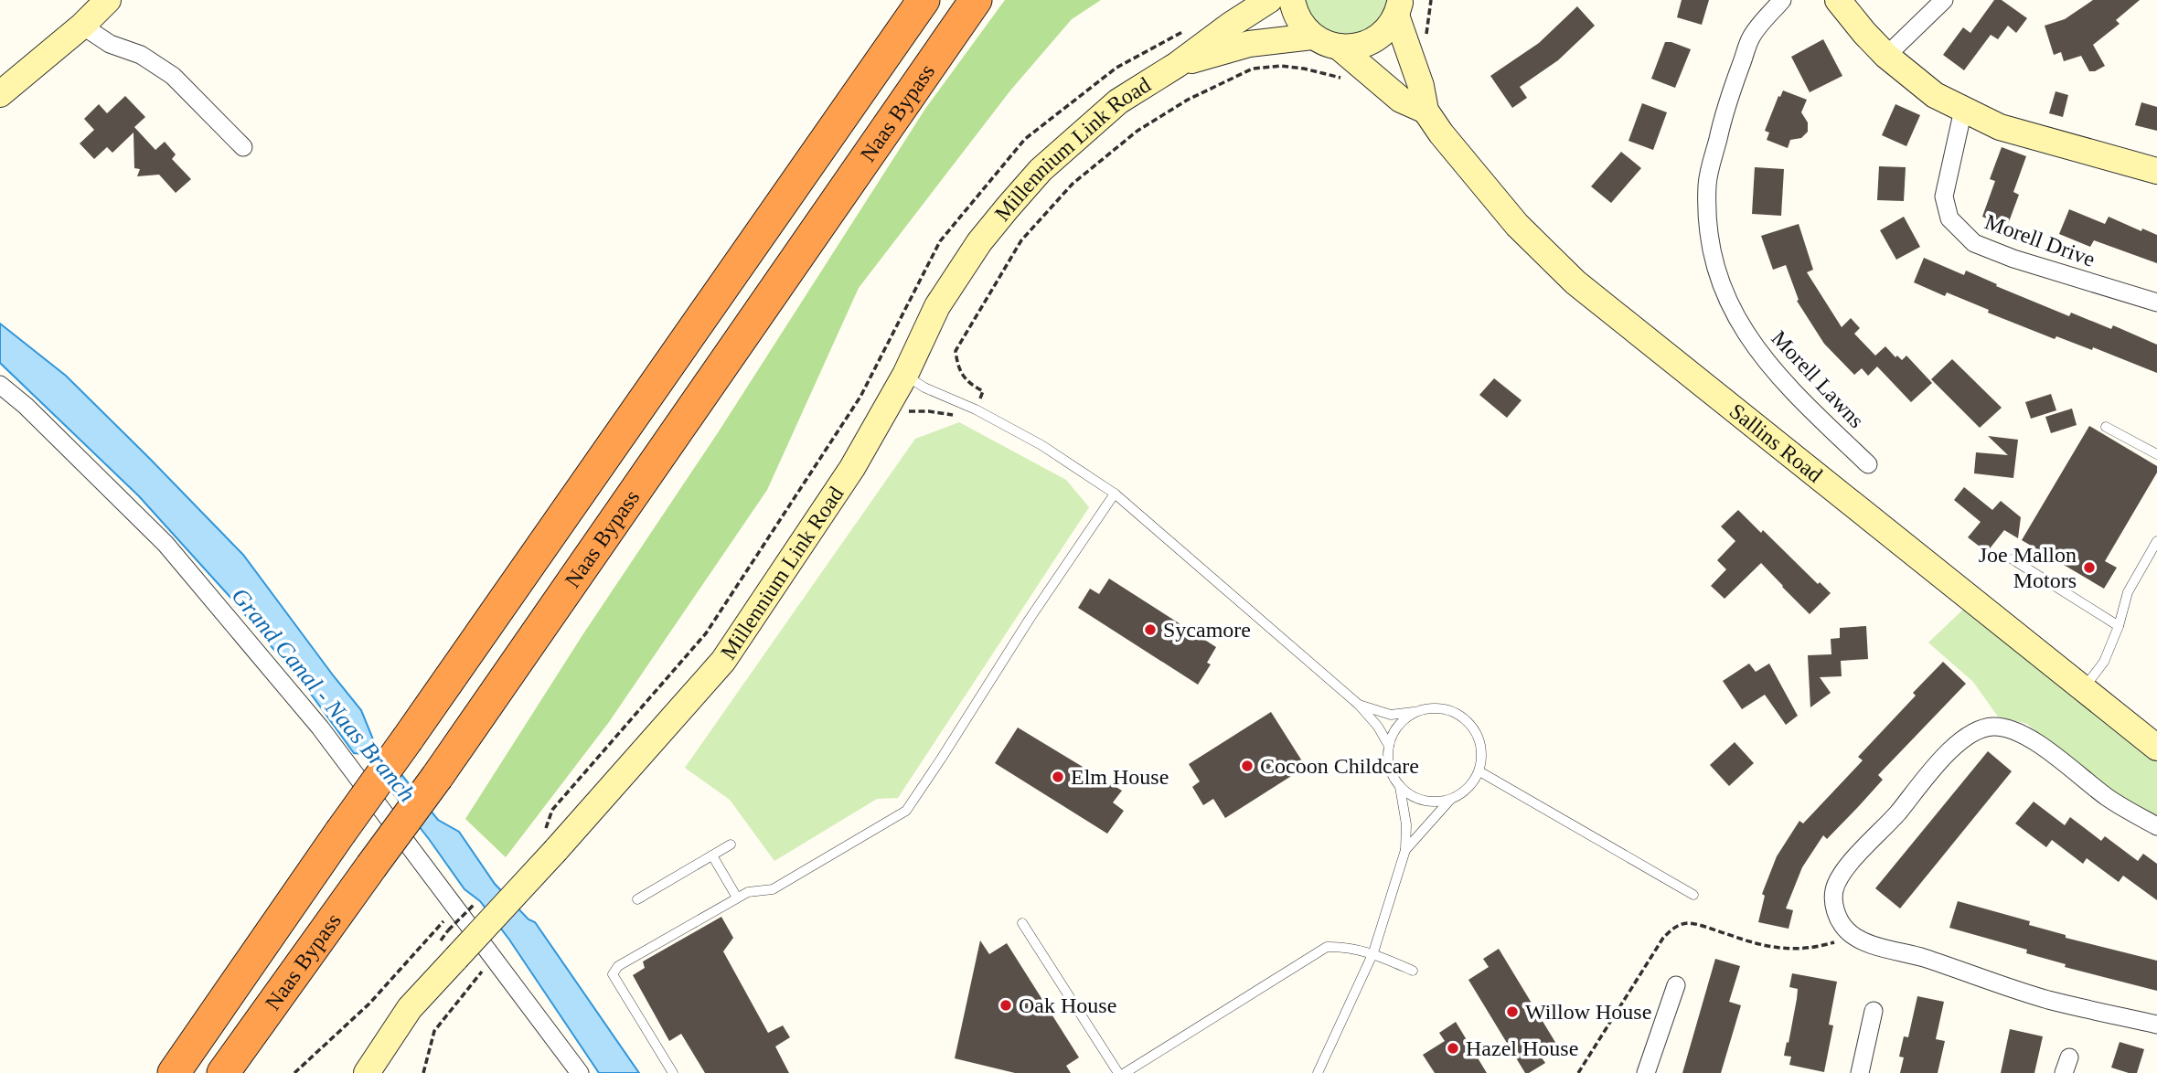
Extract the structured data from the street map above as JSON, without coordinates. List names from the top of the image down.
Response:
{
  "streets": {
    "highway": ["Naas Bypass"],
    "main road": ["Millennium Link Road", "Sallins Road"],
    "street": ["Morell Drive", "Morell Lawns"]
  },
  "water": ["Grand Canal - Naas Branch"],
  "places": [
    "Joe Mallon Motors",
    "Sycamore",
    "Cocoon Childcare",
    "Elm House",
    "Oak House",
    "Willow House",
    "Hazel House"
  ]
}
